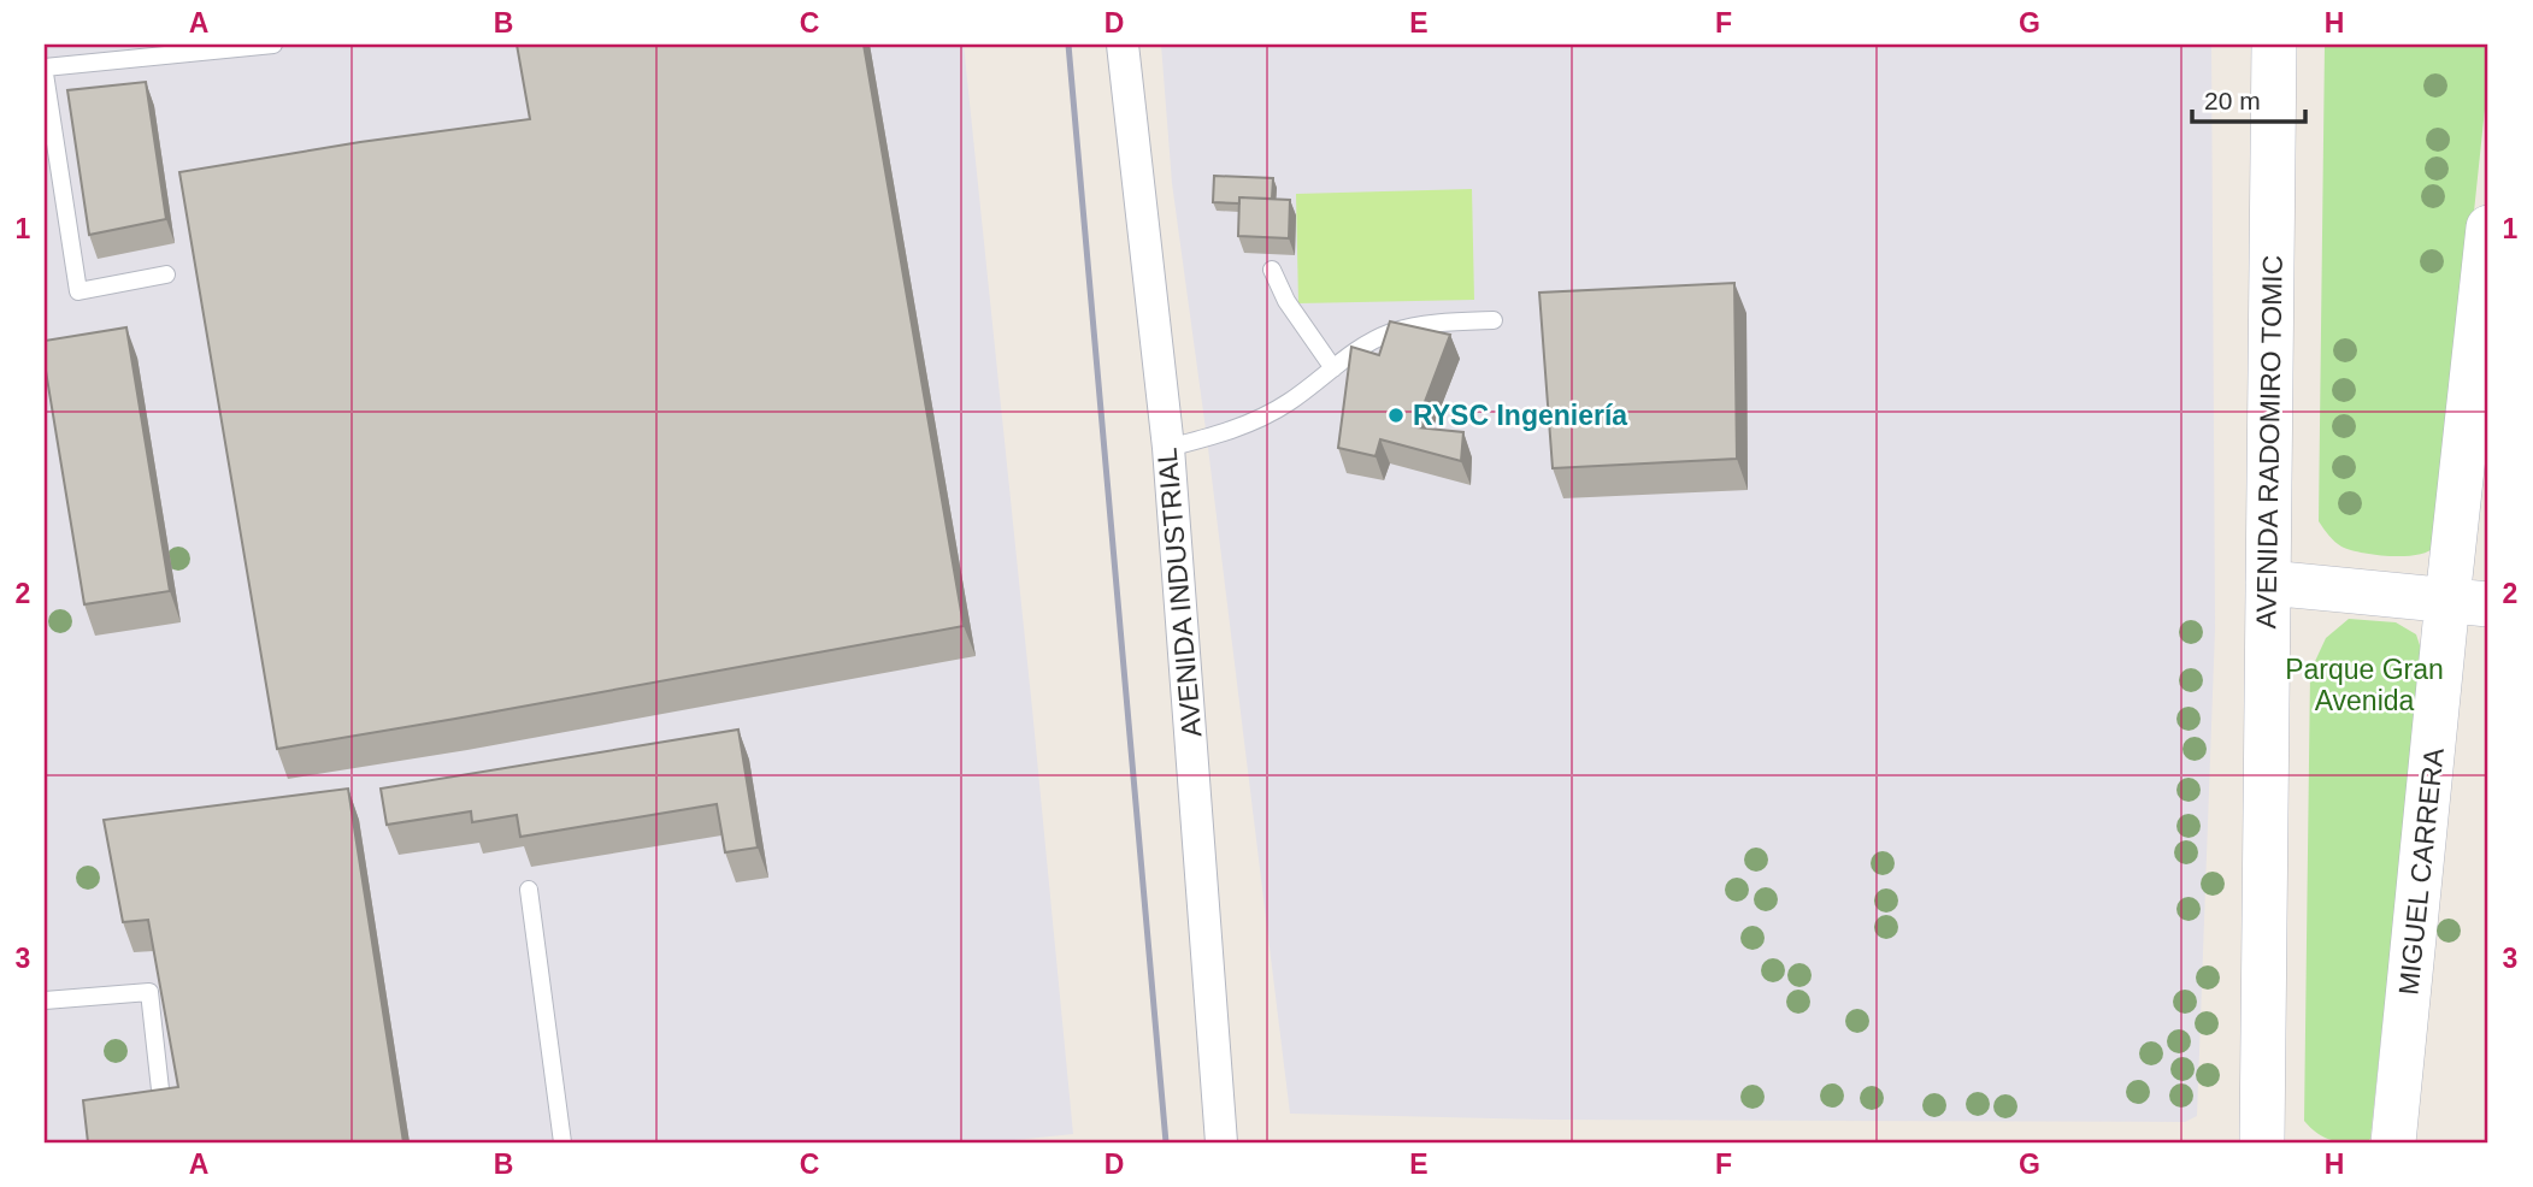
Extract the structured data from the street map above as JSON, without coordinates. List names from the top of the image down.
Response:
{
  "streets": {
    "street": ["AVENIDA RADOMIRO TOMIC", "AVENIDA INDUSTRIAL", "MIGUEL CARRERA"]
  },
  "parks": ["Parque Gran Avenida"],
  "places": ["RYSC Ingeniería"],
  "scale_bar": "20 m",
  "grid": {
    "columns": [
      "A",
      "B",
      "C",
      "D",
      "E",
      "F",
      "G",
      "H"
    ],
    "rows": ["1", "2", "3"]
  }
}
